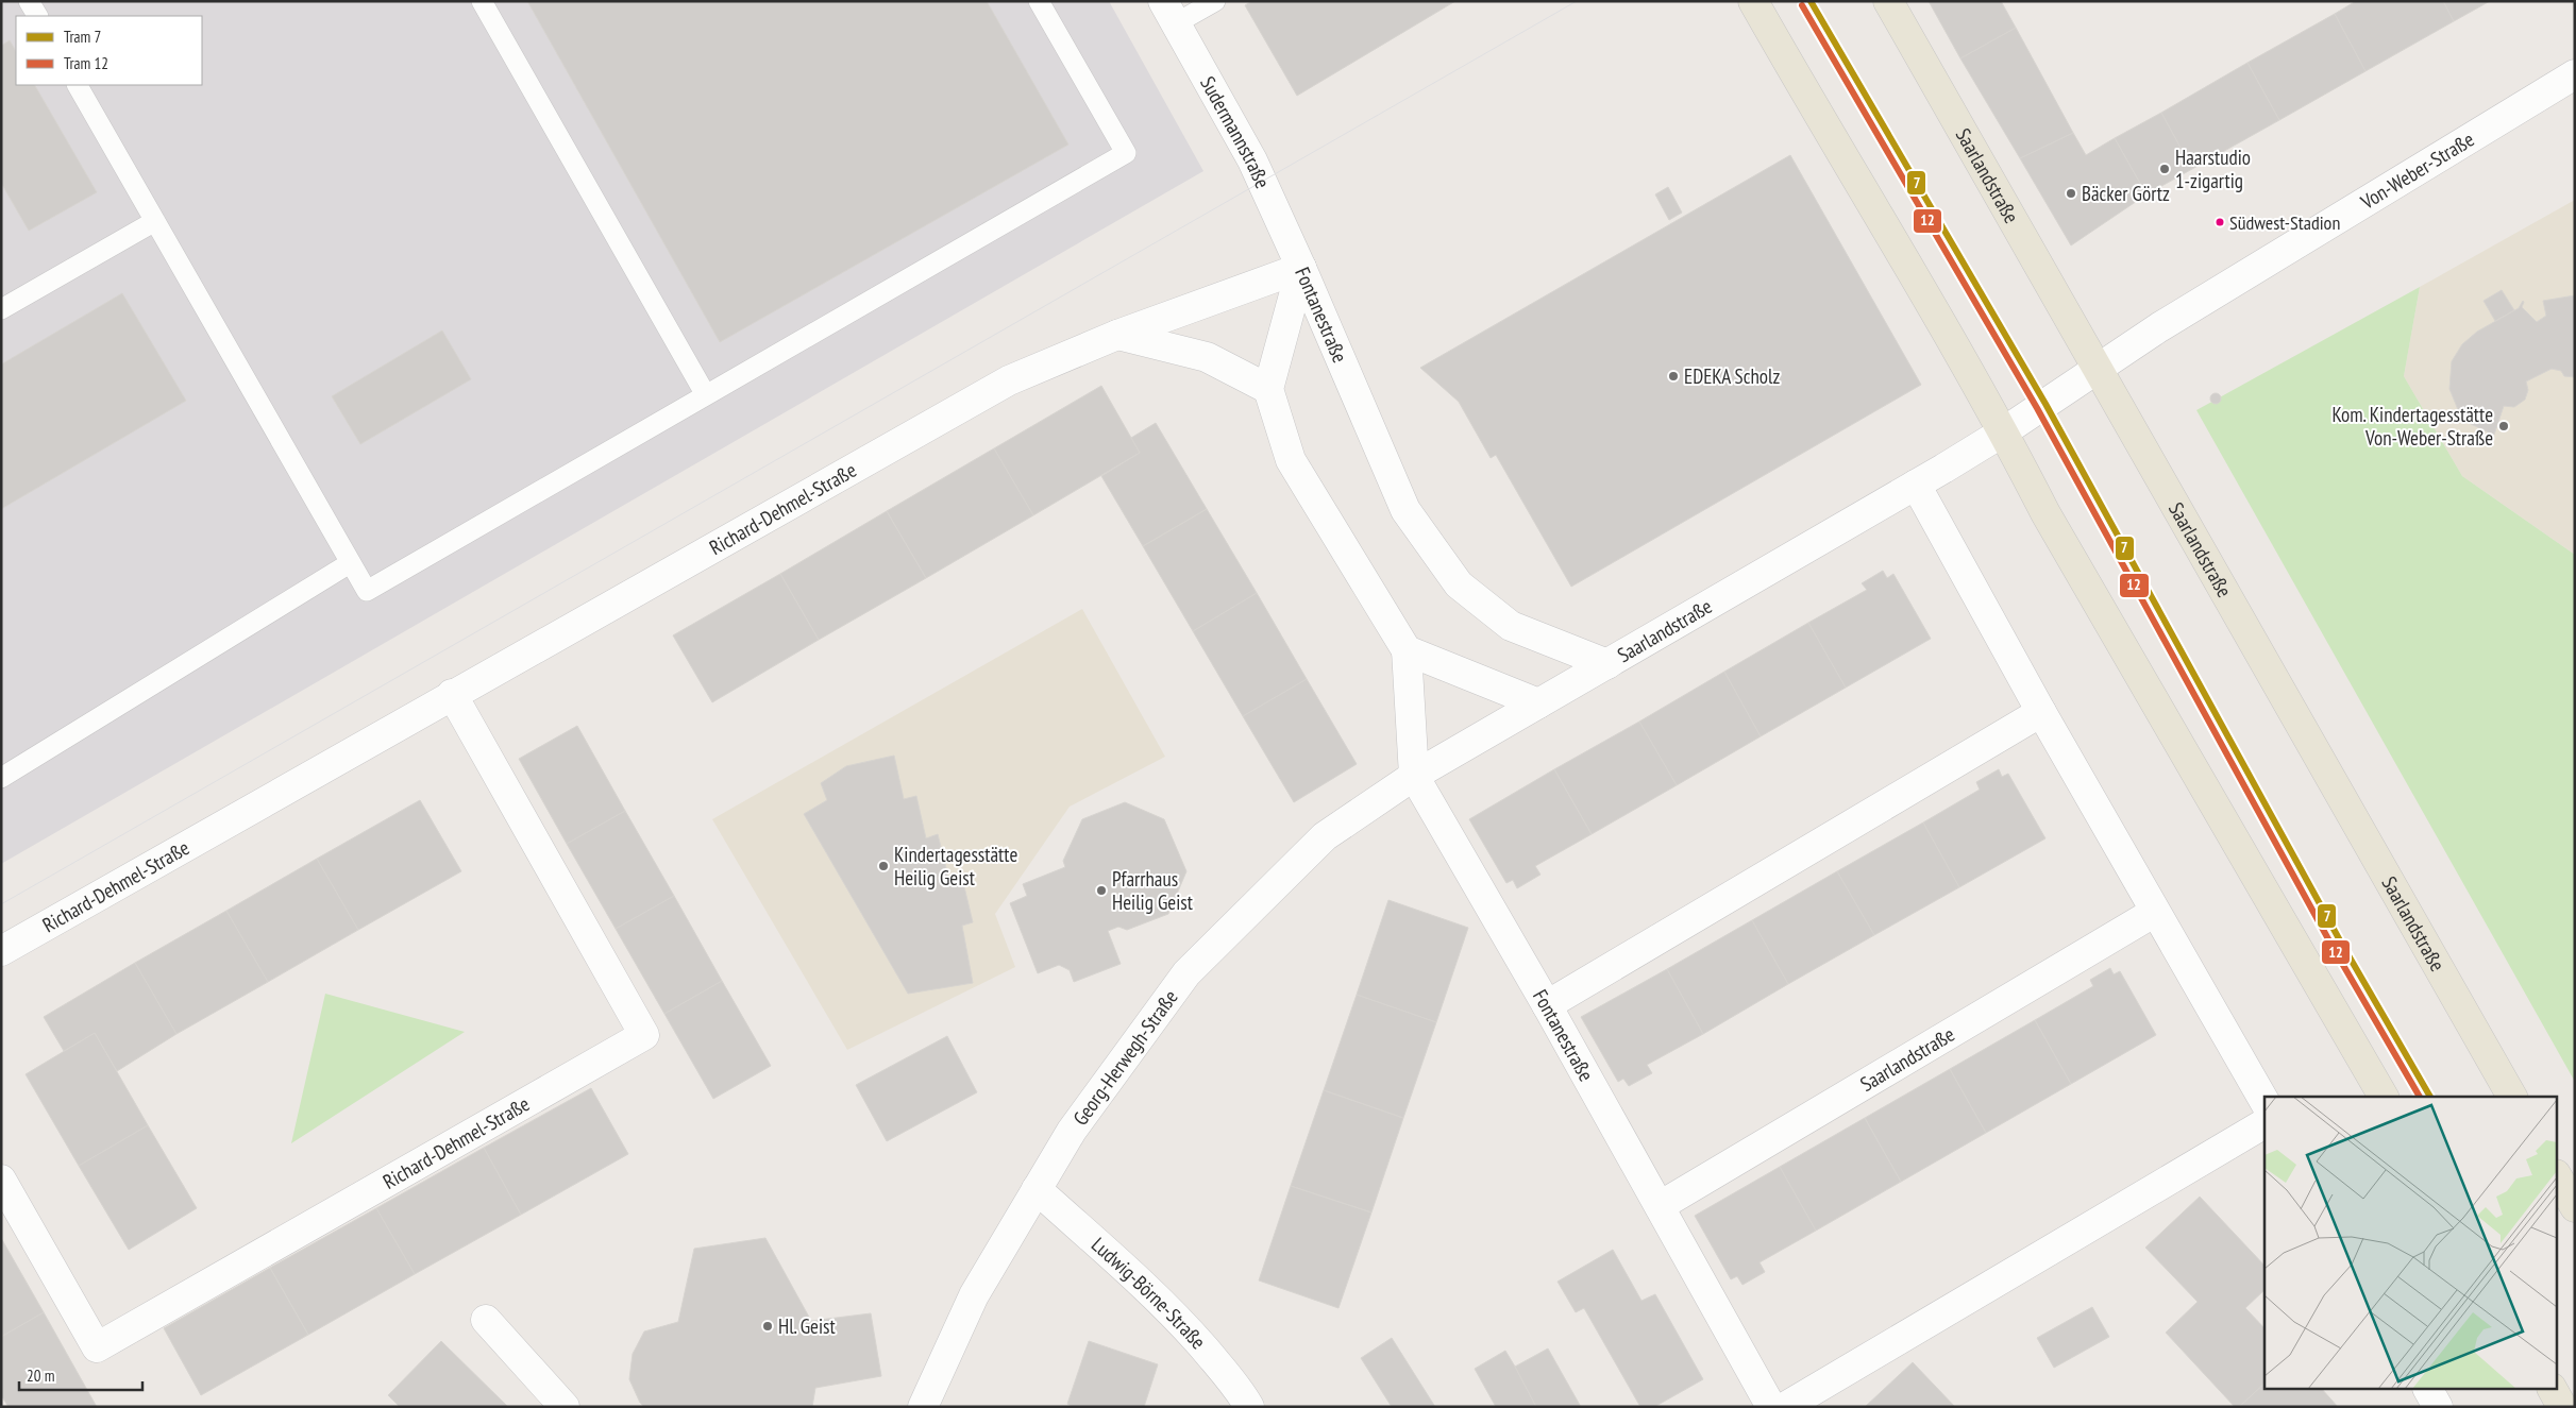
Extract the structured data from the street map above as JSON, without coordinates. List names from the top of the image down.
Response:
{
  "streets": {
    "main road": ["Saarlandstraße"],
    "street": [
      "Sudermannstraße",
      "Von-Weber-Straße",
      "Fontanestraße",
      "Richard-Dehmel-Straße",
      "Georg-Herwegh-Straße",
      "Ludwig-Börne-Straße"
    ]
  },
  "crossings": [
    ["Sudermannstraße", "Fontanestraße"],
    ["Sudermannstraße", "Richard-Dehmel-Straße"],
    ["Von-Weber-Straße", "Saarlandstraße"],
    ["Saarlandstraße", "Fontanestraße"],
    ["Saarlandstraße", "Georg-Herwegh-Straße"],
    ["Fontanestraße", "Richard-Dehmel-Straße"],
    ["Fontanestraße", "Georg-Herwegh-Straße"],
    ["Georg-Herwegh-Straße", "Ludwig-Börne-Straße"]
  ],
  "places": [
    "Haarstudio 1-zigartig",
    "Bäcker Görtz",
    "Südwest-Stadion",
    "EDEKA Scholz",
    "Kom. Kindertagesstätte Von-Weber-Straße",
    "Kindertagesstätte Heilig Geist",
    "Pfarrhaus Heilig Geist",
    "Hl. Geist"
  ],
  "lines": ["tram line 7", "tram line 12"],
  "legend": ["Tram 7", "Tram 12"],
  "scale_bar": "20 m"
}
